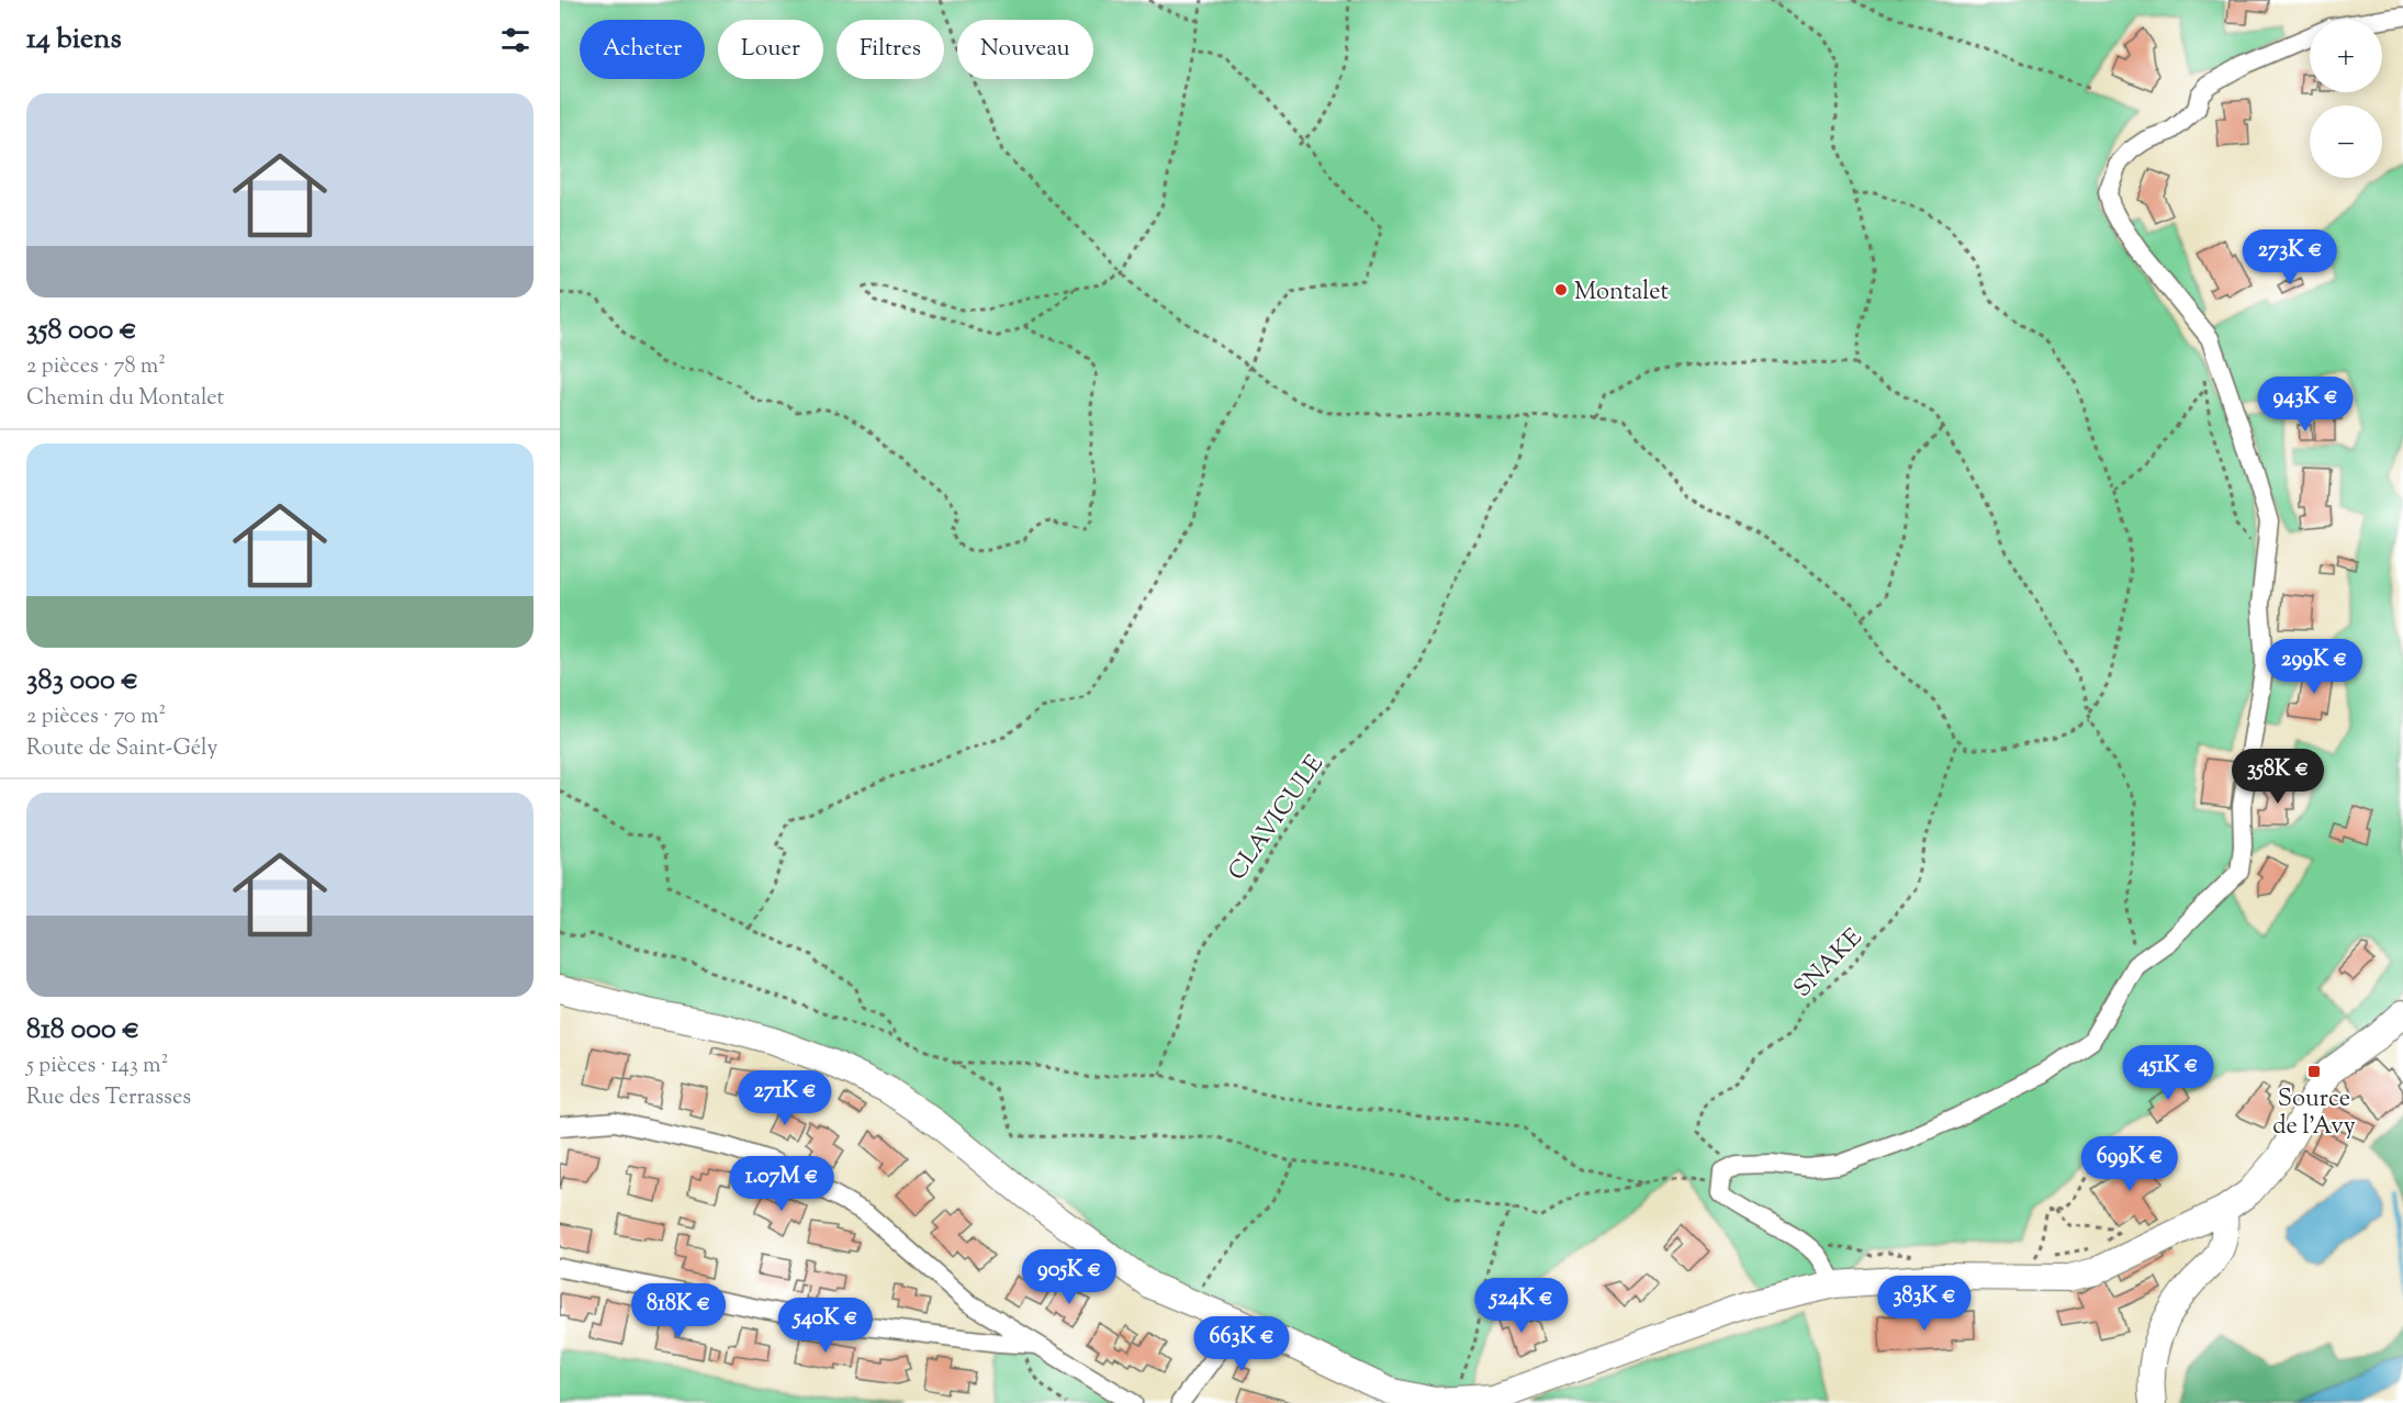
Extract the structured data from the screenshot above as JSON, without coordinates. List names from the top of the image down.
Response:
{
  "streets": {
    "path": ["CLAVICULE", "SNAKE"]
  },
  "places": {
    "other": ["Montalet"],
    "transit": ["Source de l'Avy"]
  },
  "page": {
    "heading": "14 biens",
    "map_buttons": ["+", "−"],
    "chip": [
      "Acheter",
      "Louer",
      "Filtres",
      "Nouveau"
    ],
    "list": [
      {
        "name": "358 000 €",
        "note": "2 pièces · 78 m² · Chemin du Montalet"
      },
      {
        "name": "383 000 €",
        "note": "2 pièces · 70 m² · Route de Saint-Gély"
      },
      {
        "name": "818 000 €",
        "note": "5 pièces · 143 m² · Rue des Terrasses"
      }
    ],
    "price": [
      "273K €",
      "943K €",
      "299K €",
      "358K €",
      "451K €",
      "271K €",
      "699K €",
      "1.07M €",
      "905K €",
      "383K €",
      "524K €",
      "818K €",
      "540K €",
      "663K €"
    ]
  }
}
